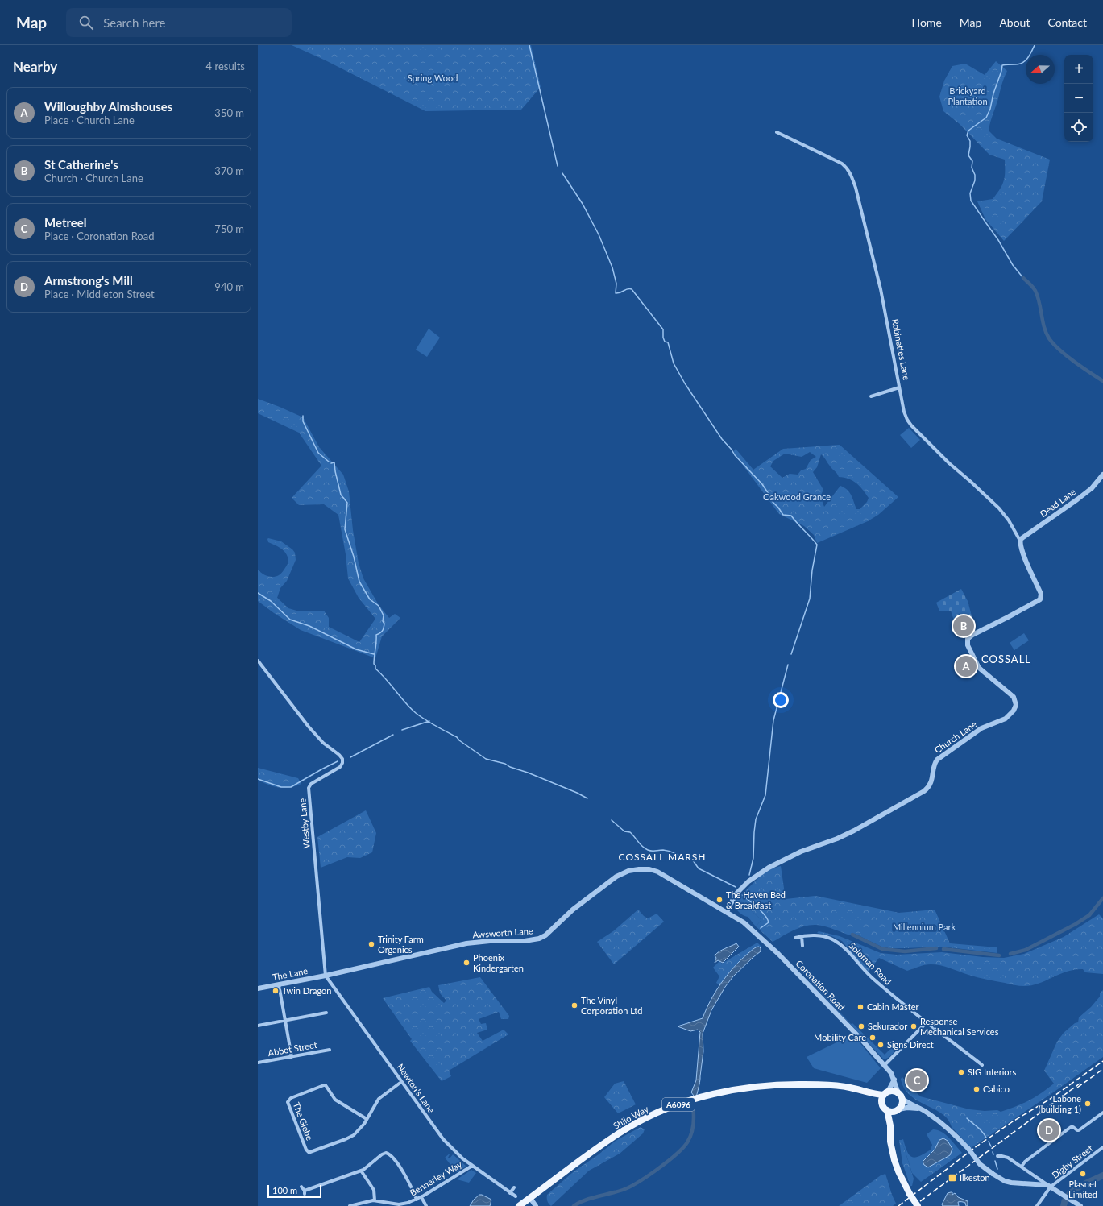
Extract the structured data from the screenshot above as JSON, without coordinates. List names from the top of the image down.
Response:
{
  "streets": {
    "main road": ["A6096", "Shilo Way"],
    "street": [
      "Robinettes Lane",
      "Dead Lane",
      "Church Lane",
      "Westby Lane",
      "Awsworth Lane",
      "Soloman Road",
      "The Lane",
      "Coronation Road",
      "Abbot Street",
      "Newton's Lane",
      "The Glebe",
      "Digby Street",
      "Bennerley Way"
    ]
  },
  "crossings": [
    ["Robinettes Lane", "Dead Lane"],
    ["Robinettes Lane", "Church Lane"],
    ["Church Lane", "Awsworth Lane"],
    ["Church Lane", "Coronation Road"],
    ["Westby Lane", "Awsworth Lane"],
    ["Westby Lane", "The Lane"],
    ["Westby Lane", "Newton's Lane"],
    ["Awsworth Lane", "The Lane"],
    ["Awsworth Lane", "Coronation Road"],
    ["Awsworth Lane", "Newton's Lane"],
    ["The Lane", "Newton's Lane"],
    ["Coronation Road", "Shilo Way"],
    ["Newton's Lane", "The Glebe"],
    ["Newton's Lane", "Bennerley Way"]
  ],
  "districts": ["COSSALL", "COSSALL MARSH"],
  "parks": [
    "Spring Wood",
    "Brickyard Plantation",
    "Oakwood Grance",
    "Millennium Park"
  ],
  "places": {
    "other": [
      "The Haven Bed & Breakfast",
      "Trinity Farm Organics",
      "Phoenix Kindergarten",
      "Twin Dragon",
      "The Vinyl Corporation Ltd",
      "Cabin Master",
      "Sekurador",
      "Response Mechanical Services",
      "Mobility Care",
      "Signs Direct",
      "SIG Interiors",
      "Cabico",
      "Labone (building 1)",
      "Plasnet Limited"
    ],
    "transit": ["Ilkeston"]
  },
  "scale_bar": "100 m",
  "north": "left",
  "page": {
    "header": "Map",
    "search": "Search here",
    "nav": [
      "Home",
      "Map",
      "About",
      "Contact"
    ],
    "heading": ["Nearby", "4 results"],
    "map_buttons": ["+", "−"],
    "list": [
      {
        "mark": "A",
        "name": "Willoughby Almshouses",
        "note": "Place · Church Lane",
        "value": "350 m"
      },
      {
        "mark": "B",
        "name": "St Catherine's",
        "note": "Church · Church Lane",
        "value": "370 m"
      },
      {
        "mark": "C",
        "name": "Metreel",
        "note": "Place · Coronation Road",
        "value": "750 m"
      },
      {
        "mark": "D",
        "name": "Armstrong's Mill",
        "note": "Place · Middleton Street",
        "value": "940 m"
      }
    ],
    "pins": [
      "B",
      "A",
      "C",
      "D"
    ],
    "scale": "100 m"
  }
}
